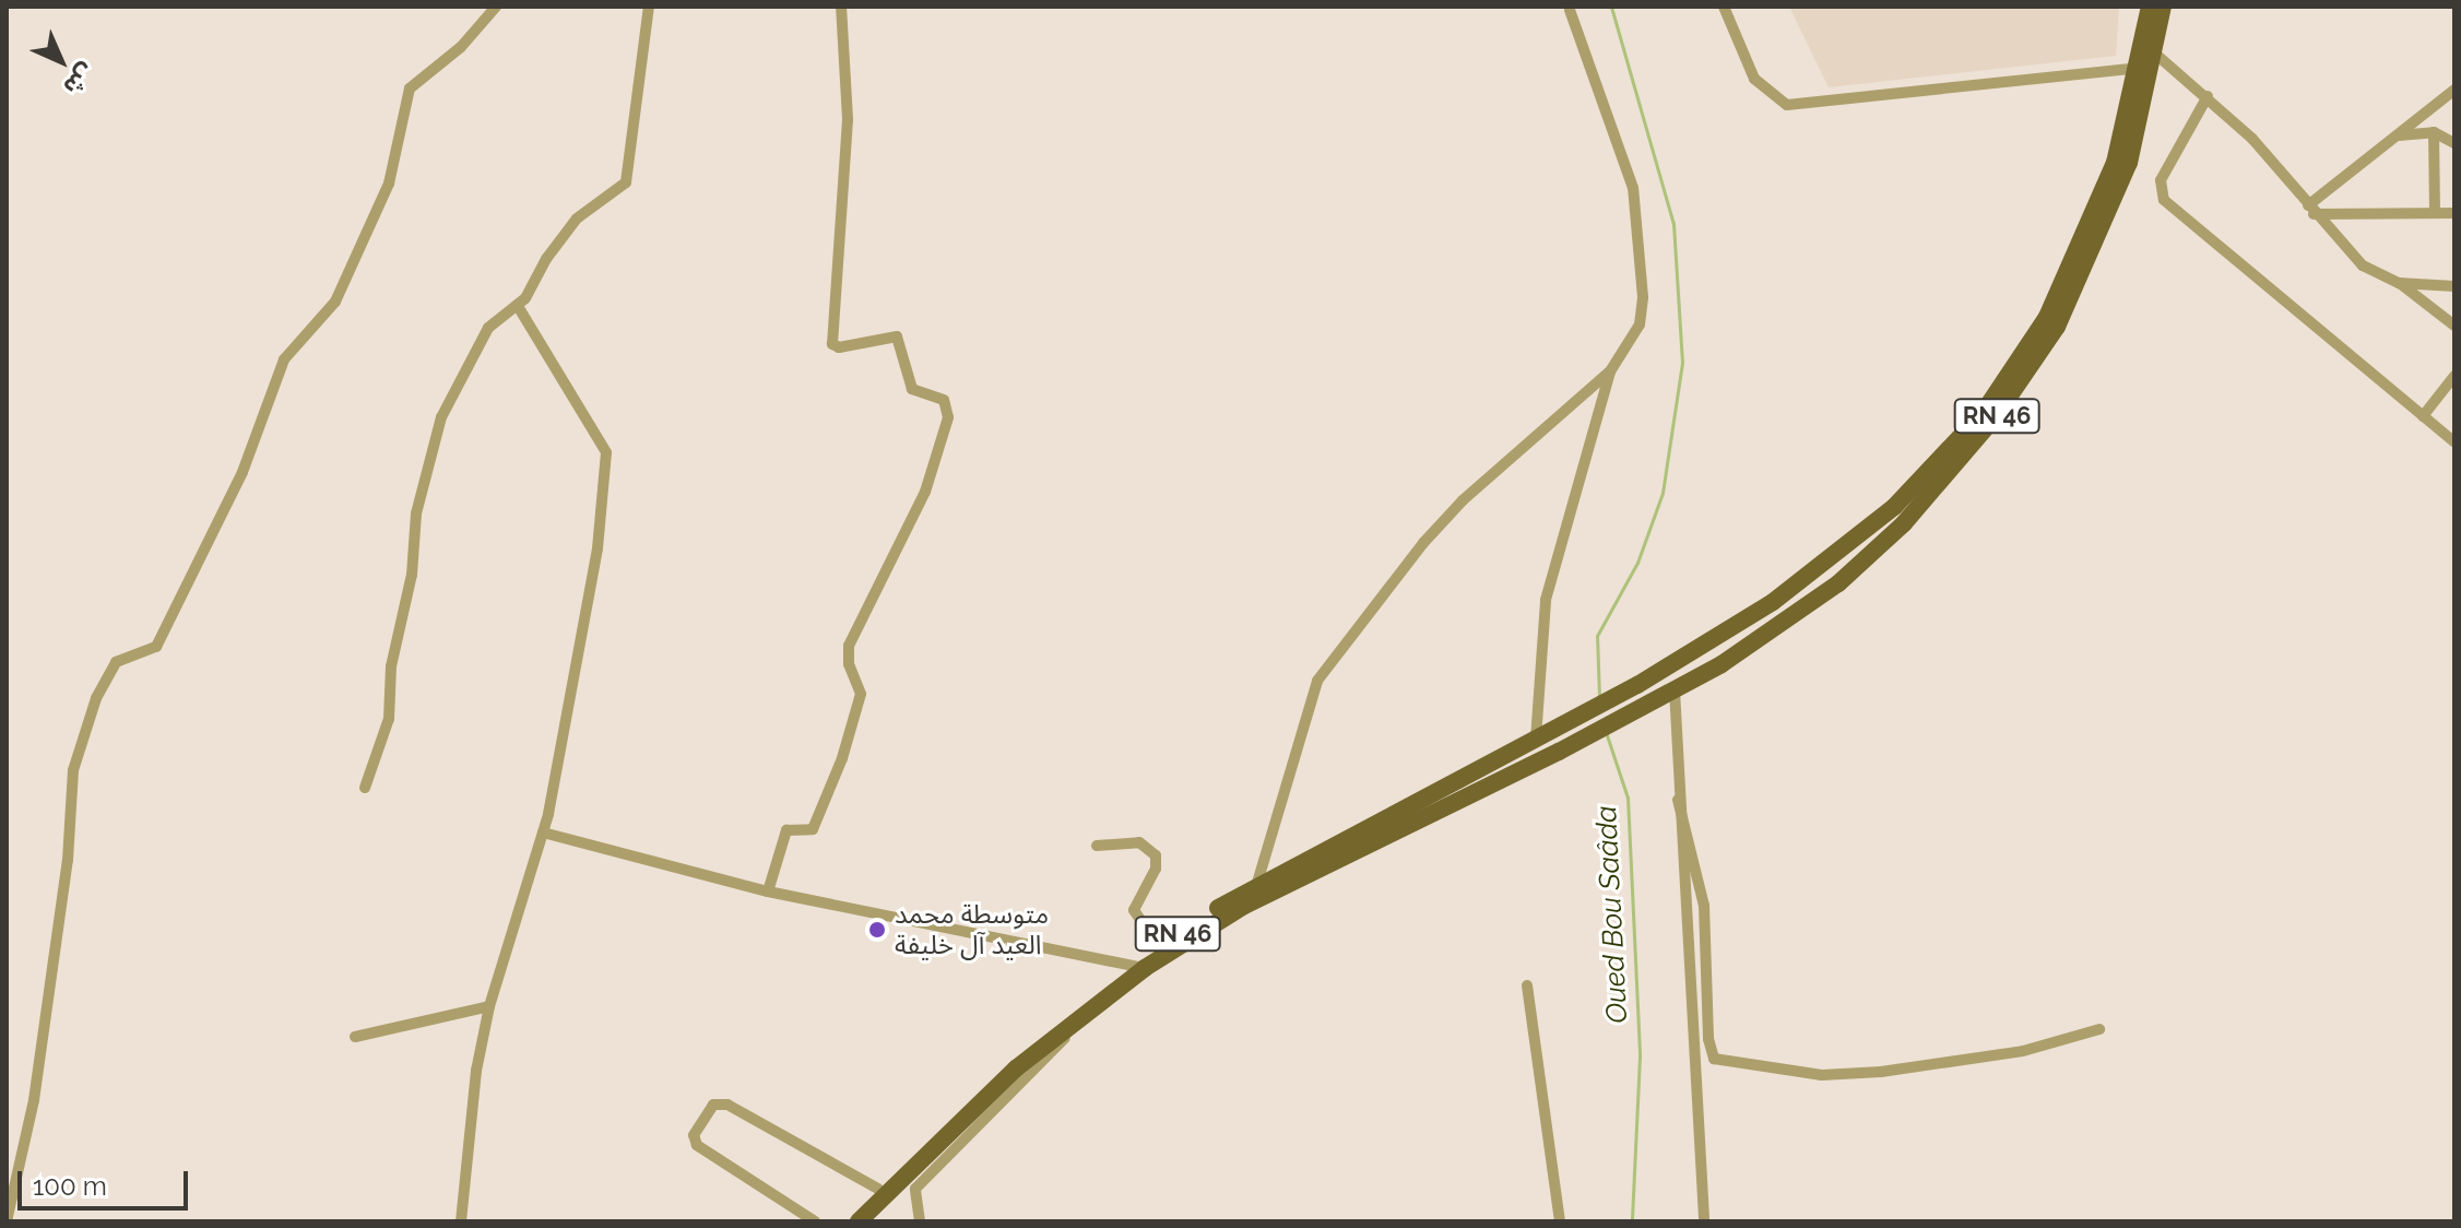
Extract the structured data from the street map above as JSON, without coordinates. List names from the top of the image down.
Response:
{
  "streets": {
    "main road": ["RN 46"]
  },
  "water": ["Oued Bou Saâda"],
  "places": ["متوسطة محمد العيد آل خليفة"],
  "scale_bar": "100 m",
  "north": "bottom right"
}
